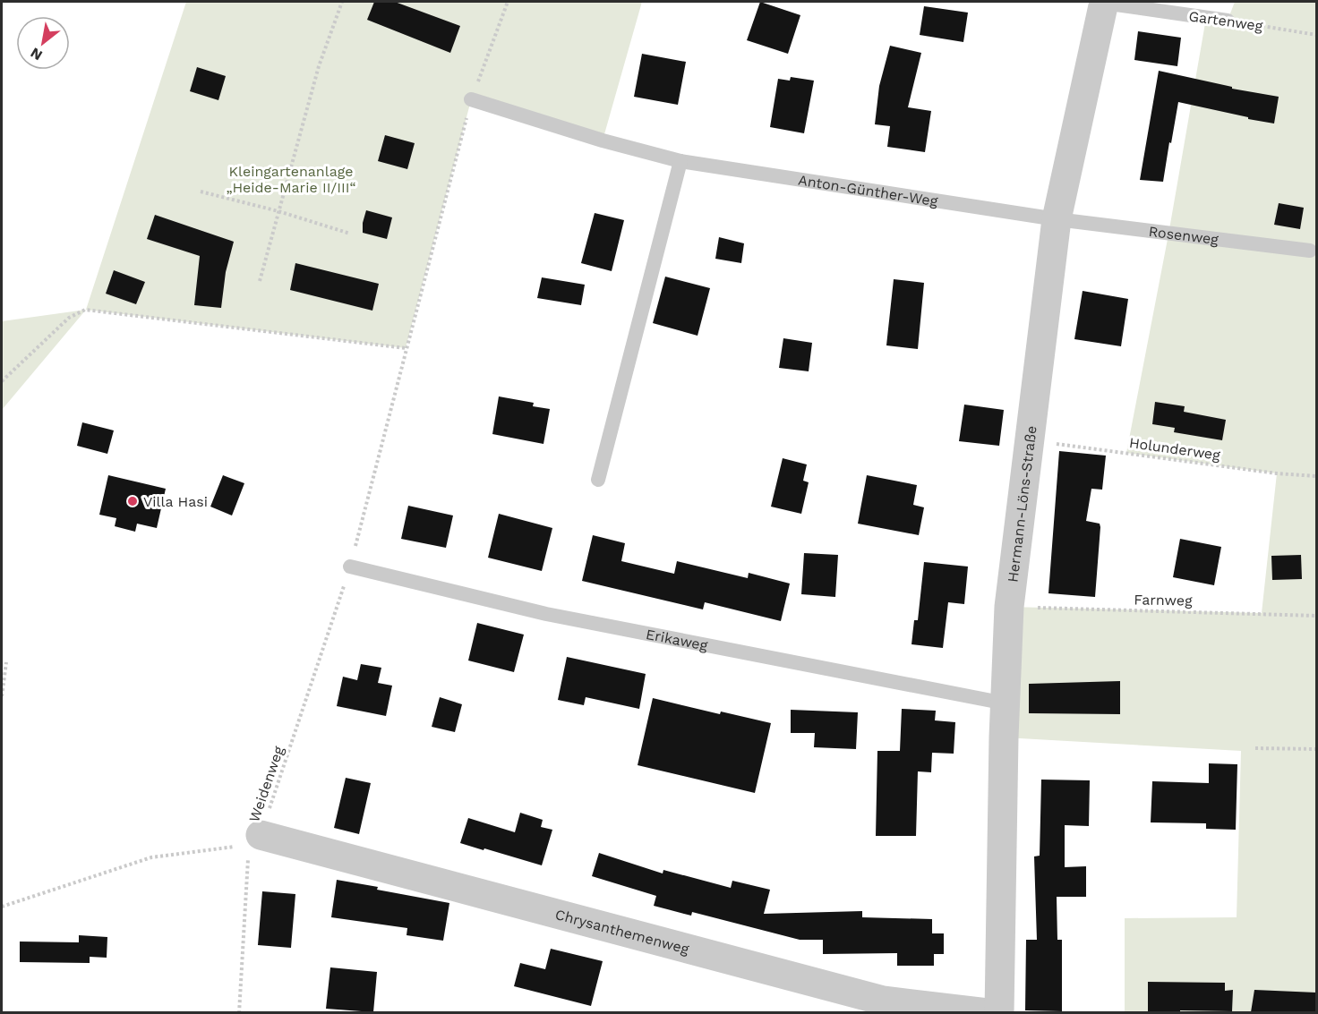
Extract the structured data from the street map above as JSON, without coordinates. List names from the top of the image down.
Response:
{
  "streets": {
    "street": ["Hermann-Löns-Straße", "Chrysanthemenweg"],
    "lane": [
      "Gartenweg",
      "Anton-Günther-Weg",
      "Rosenweg",
      "Erikaweg"
    ],
    "path": ["Holunderweg", "Farnweg", "Weidenweg"]
  },
  "crossings": [
    ["Gartenweg", "Hermann-Löns-Straße"],
    ["Anton-Günther-Weg", "Rosenweg"],
    ["Anton-Günther-Weg", "Hermann-Löns-Straße"],
    ["Anton-Günther-Weg", "Weidenweg"],
    ["Rosenweg", "Hermann-Löns-Straße"],
    ["Holunderweg", "Hermann-Löns-Straße"],
    ["Hermann-Löns-Straße", "Farnweg"],
    ["Hermann-Löns-Straße", "Erikaweg"],
    ["Erikaweg", "Weidenweg"],
    ["Weidenweg", "Chrysanthemenweg"]
  ],
  "parks": ["Kleingartenanlage „Heide-Marie II/III“"],
  "places": ["Villa Hasi"],
  "north": "bottom left"
}
